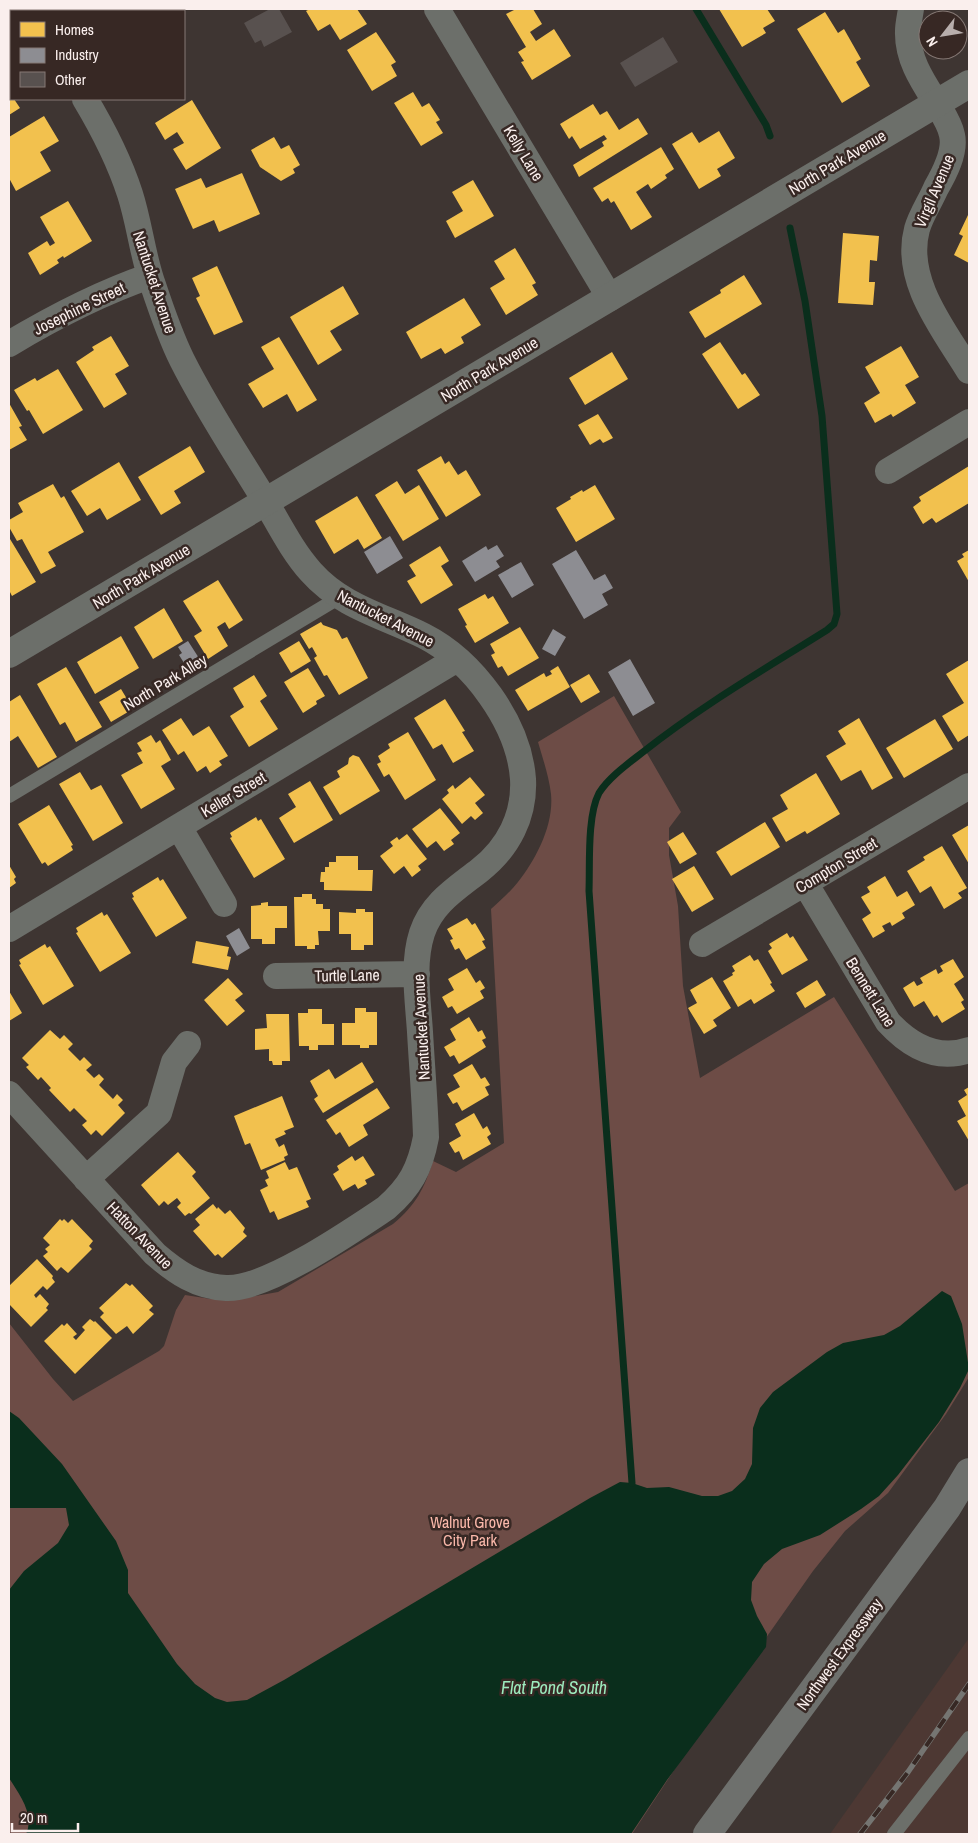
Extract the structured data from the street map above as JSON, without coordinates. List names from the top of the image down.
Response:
{
  "streets": {
    "main road": ["Northwest Expressway"],
    "street": [
      "Kelly Lane",
      "North Park Avenue",
      "Virgil Avenue",
      "Nantucket Avenue",
      "Josephine Street",
      "Keller Street",
      "Compton Street",
      "Turtle Lane",
      "Bennett Lane",
      "Hatton Avenue"
    ],
    "lane": ["North Park Alley"]
  },
  "crossings": [
    ["Kelly Lane", "North Park Avenue"],
    ["North Park Avenue", "Virgil Avenue"],
    ["North Park Avenue", "Nantucket Avenue"],
    ["Nantucket Avenue", "Josephine Street"],
    ["Nantucket Avenue", "North Park Alley"],
    ["Nantucket Avenue", "Keller Street"],
    ["Nantucket Avenue", "Turtle Lane"],
    ["Nantucket Avenue", "Hatton Avenue"],
    ["Compton Street", "Bennett Lane"]
  ],
  "water": ["Flat Pond South"],
  "parks": ["Walnut Grove City Park"],
  "legend": ["Homes", "Industry", "Other"],
  "scale_bar": "20 m",
  "north": "bottom left"
}
